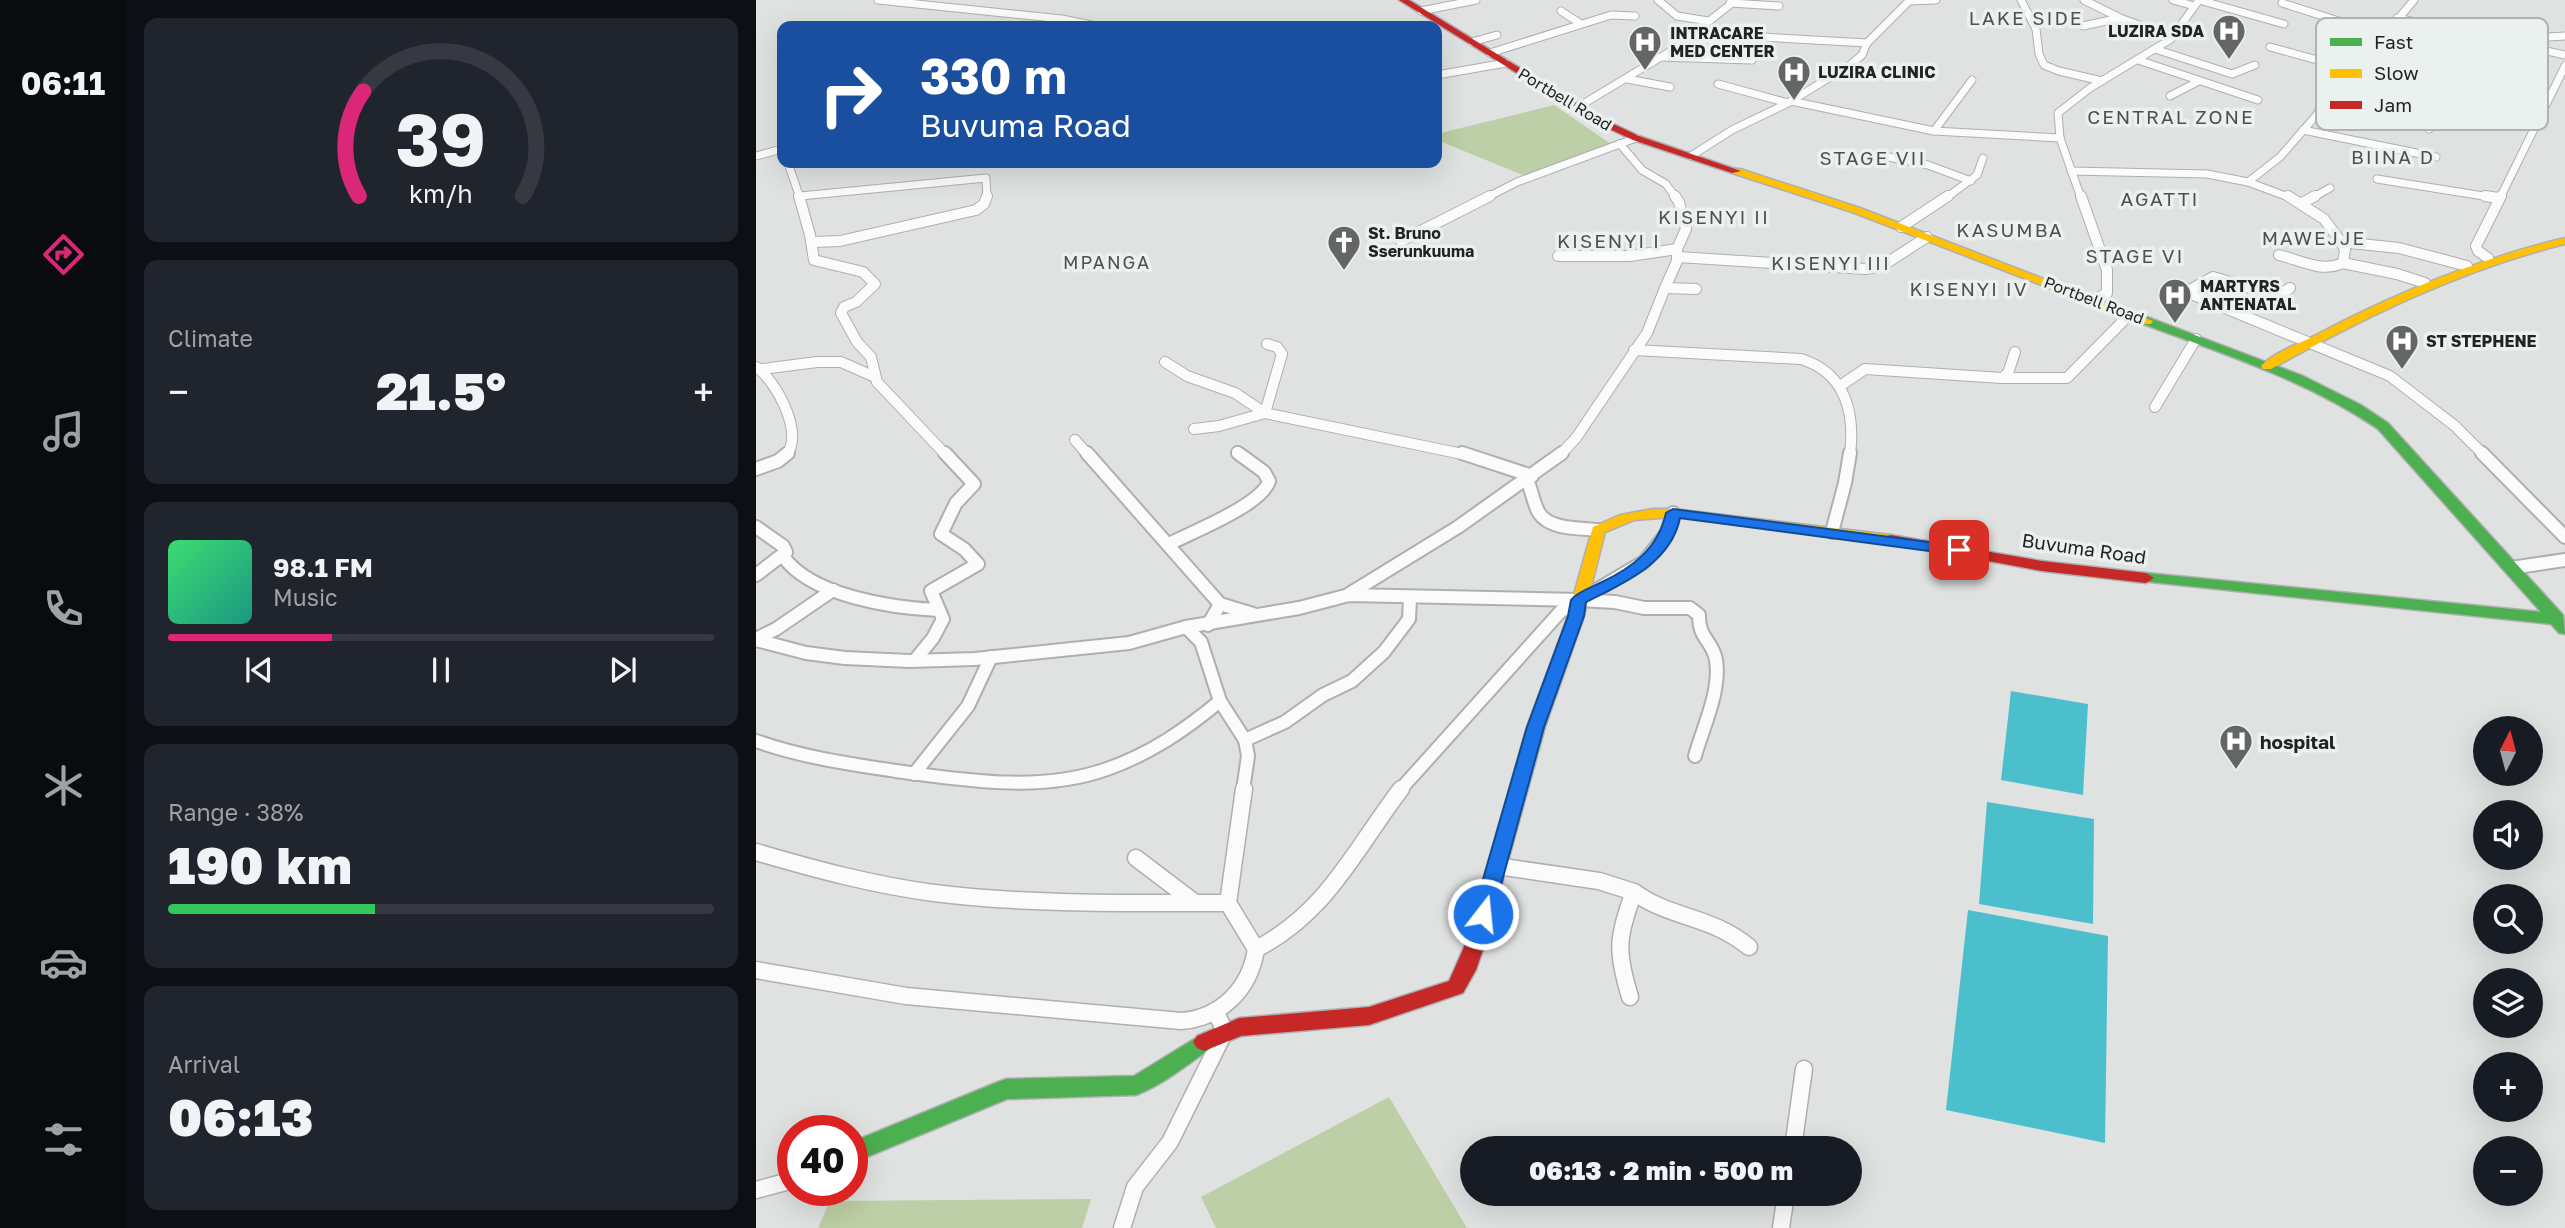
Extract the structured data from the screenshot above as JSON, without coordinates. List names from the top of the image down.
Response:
{
  "streets": {
    "main road": ["Portbell Road", "Buvuma Road"]
  },
  "crossings": [
    ["Portbell Road", "Buvuma Road"]
  ],
  "districts": [
    "LAKE SIDE",
    "CENTRAL ZONE",
    "BIINA D",
    "STAGE VII",
    "AGATTI",
    "KISENYI II",
    "KASUMBA",
    "MAWEJJE",
    "KISENYI I",
    "STAGE VI",
    "MPANGA",
    "KISENYI III",
    "KISENYI IV"
  ],
  "places": {
    "hospital": [
      "LUZIRA SDA",
      "INTRACARE MED CENTER",
      "LUZIRA CLINIC",
      "MARTYRS ANTENATAL",
      "ST STEPHENE",
      "hospital"
    ],
    "church": ["St. Bruno Sserunkuuma"]
  },
  "legend": ["Fast", "Slow", "Jam"],
  "north": "top",
  "page": {
    "tabs": "06:11",
    "turn": ["330 m", "Buvuma Road"],
    "tile": [
      "Climate",
      ["Range · 38%", "190 km"],
      ["Arrival", "06:13"]
    ],
    "heat": ["−", "21.5°", "+"],
    "song": ["98.1 FM", "Music"],
    "map_buttons": ["+", "−"],
    "limit": "40",
    "trip": "06:13 · 2 min · 500 m",
    "gauge": ["39", "km/h"]
  }
}
